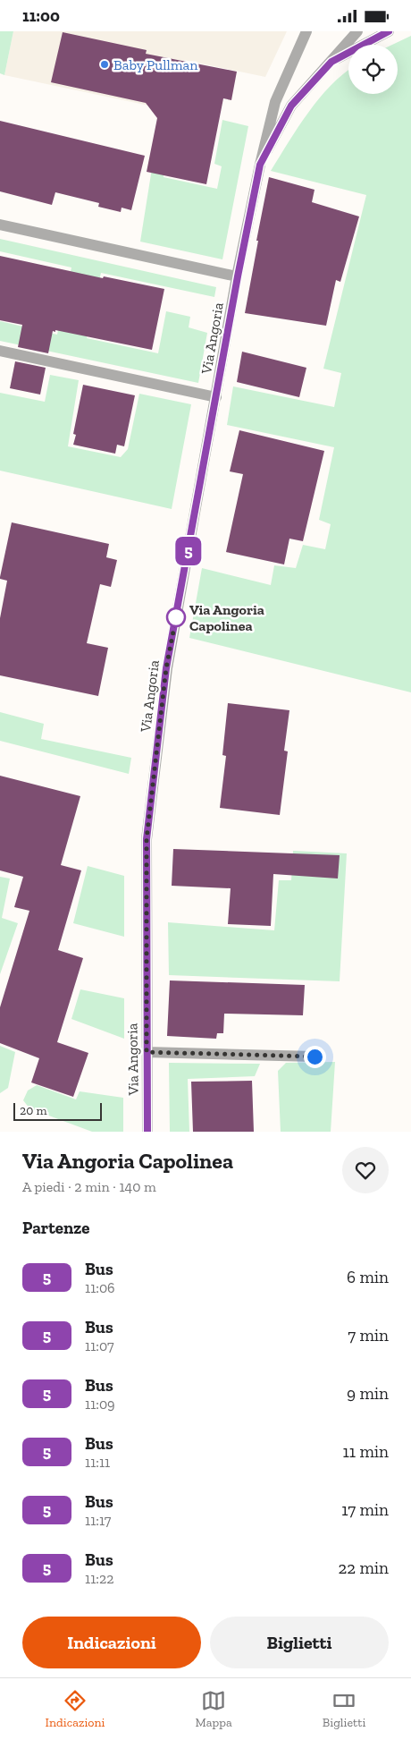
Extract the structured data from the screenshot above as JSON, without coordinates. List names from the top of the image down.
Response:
{
  "streets": {
    "street": ["Via Angoria"]
  },
  "places": ["Baby Pullman", "Via Angoria Capolinea"],
  "lines": ["bus line 5"],
  "scale_bar": "20 m",
  "page": {
    "status": "11:00",
    "on_map": "5",
    "scale": "20 m",
    "heading": [
      ["Via Angoria Capolinea", "A piedi · 2 min · 140 m"],
      "Partenze"
    ],
    "list": [
      {
        "mark": "5",
        "name": "Bus",
        "note": "11:06",
        "value": "6 min"
      },
      {
        "mark": "5",
        "name": "Bus",
        "note": "11:07",
        "value": "7 min"
      },
      {
        "mark": "5",
        "name": "Bus",
        "note": "11:09",
        "value": "9 min"
      },
      {
        "mark": "5",
        "name": "Bus",
        "note": "11:11",
        "value": "11 min"
      },
      {
        "mark": "5",
        "name": "Bus",
        "note": "11:17",
        "value": "17 min"
      },
      {
        "mark": "5",
        "name": "Bus",
        "note": "11:22",
        "value": "22 min"
      }
    ],
    "buttons": ["Indicazioni", "Biglietti"],
    "tabs": ["Indicazioni", "Mappa", "Biglietti"]
  }
}
